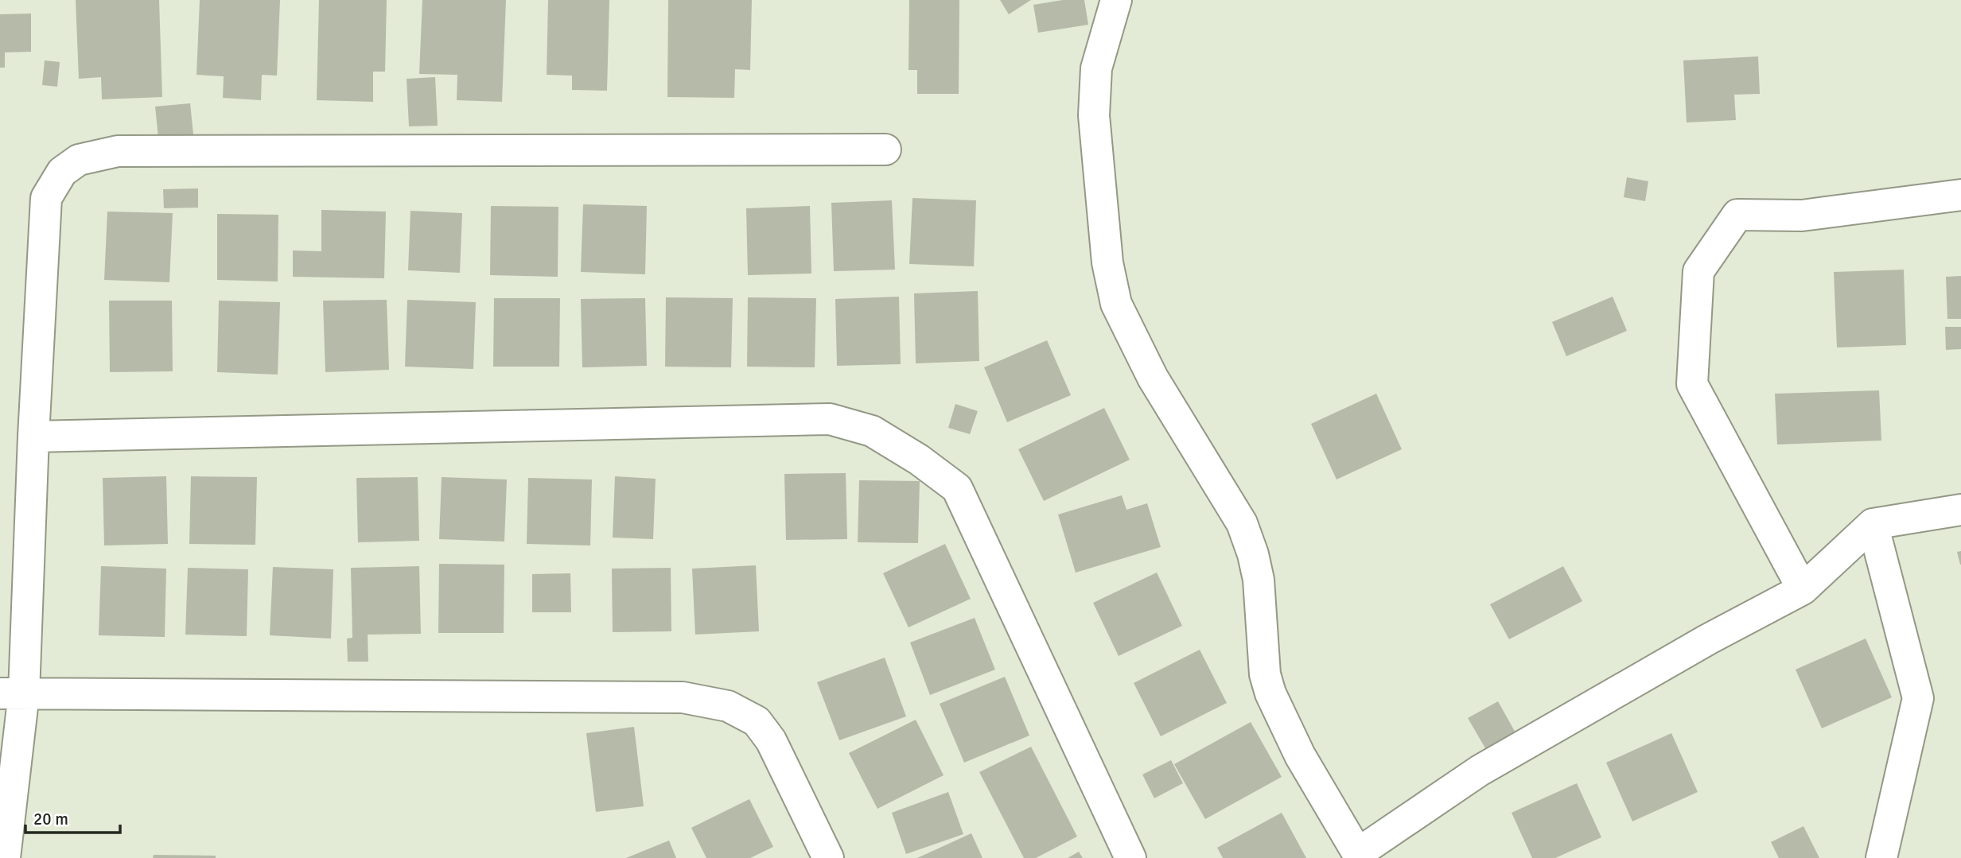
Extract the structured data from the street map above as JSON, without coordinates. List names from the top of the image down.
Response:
{
  "scale_bar": "20 m"
}
